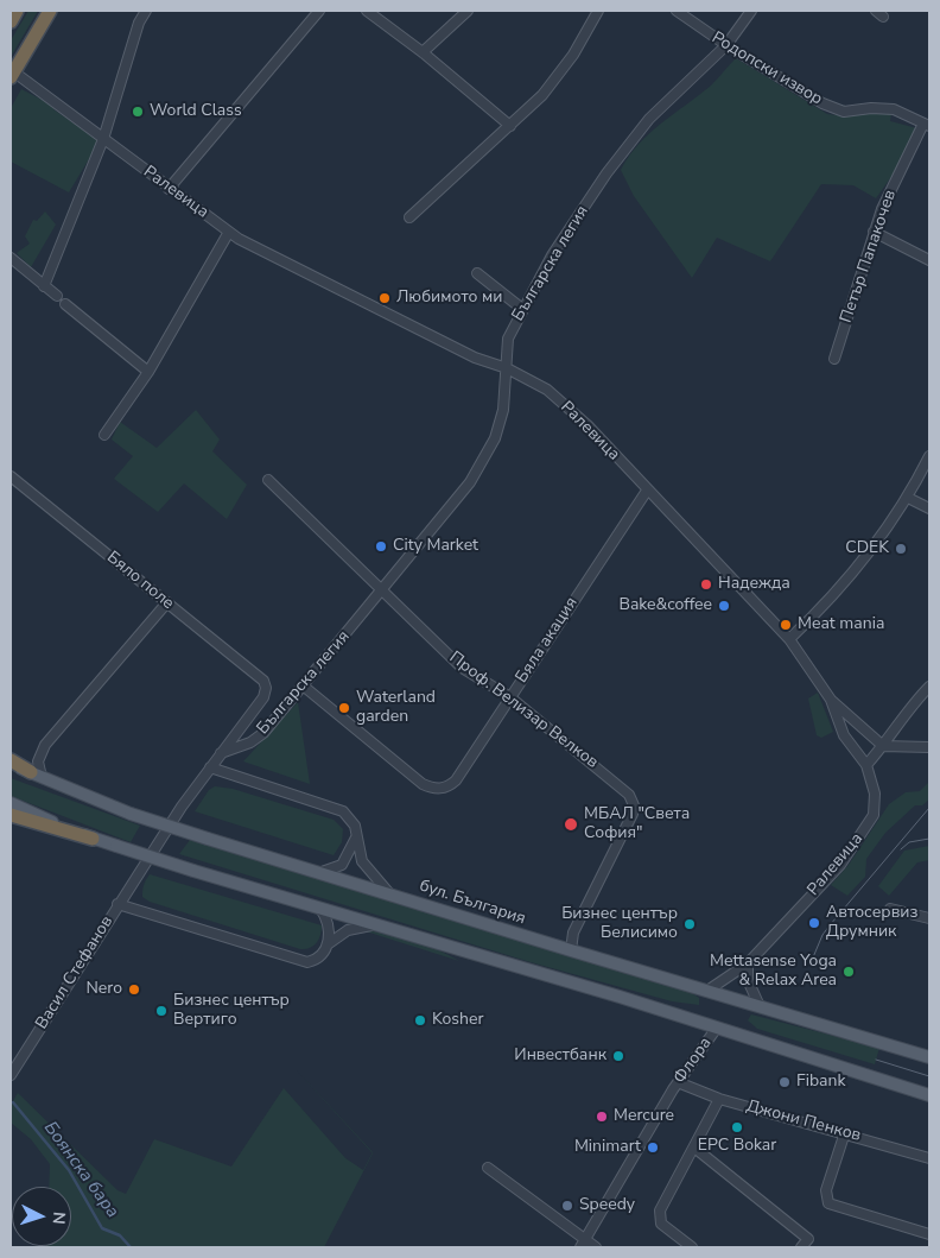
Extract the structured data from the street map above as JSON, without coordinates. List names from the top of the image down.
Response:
{
  "streets": {
    "main road": ["бул. България"],
    "street": [
      "Родопски извор",
      "Ралевица",
      "Петър Папакочев",
      "Българска легия",
      "Бяло поле",
      "Бяла акация",
      "Проф. Велизар Велков",
      "Васил Стефанов",
      "Флора",
      "Джони Пенков"
    ]
  },
  "crossings": [
    ["Родопски извор", "Петър Папакочев"],
    ["Родопски извор", "Българска легия"],
    ["Ралевица", "Българска легия"],
    ["Ралевица", "Бяла акация"],
    ["Ралевица", "бул. България"],
    ["Българска легия", "Бяло поле"],
    ["Българска легия", "Бяла акация"],
    ["Българска легия", "Проф. Велизар Велков"],
    ["Българска легия", "Васил Стефанов"],
    ["Бяла акация", "Проф. Велизар Велков"],
    ["Проф. Велизар Велков", "бул. България"],
    ["Флора", "Джони Пенков"]
  ],
  "water": ["Боянска бара"],
  "places": [
    "World Class",
    "Любимото ми",
    "City Market",
    "CDEK",
    "Надежда",
    "Bake&coffee",
    "Meat mania",
    "Waterland garden",
    "МБАЛ \"Света София\"",
    "Автосервиз Друмник",
    "Бизнес център Белисимо",
    "Mettasense Yoga & Relax Area",
    "Nero",
    "Бизнес център Вертиго",
    "Kosher",
    "Инвестбанк",
    "Fibank",
    "Mercure",
    "EPC Bokar",
    "Minimart",
    "Speedy"
  ],
  "north": "right"
}
